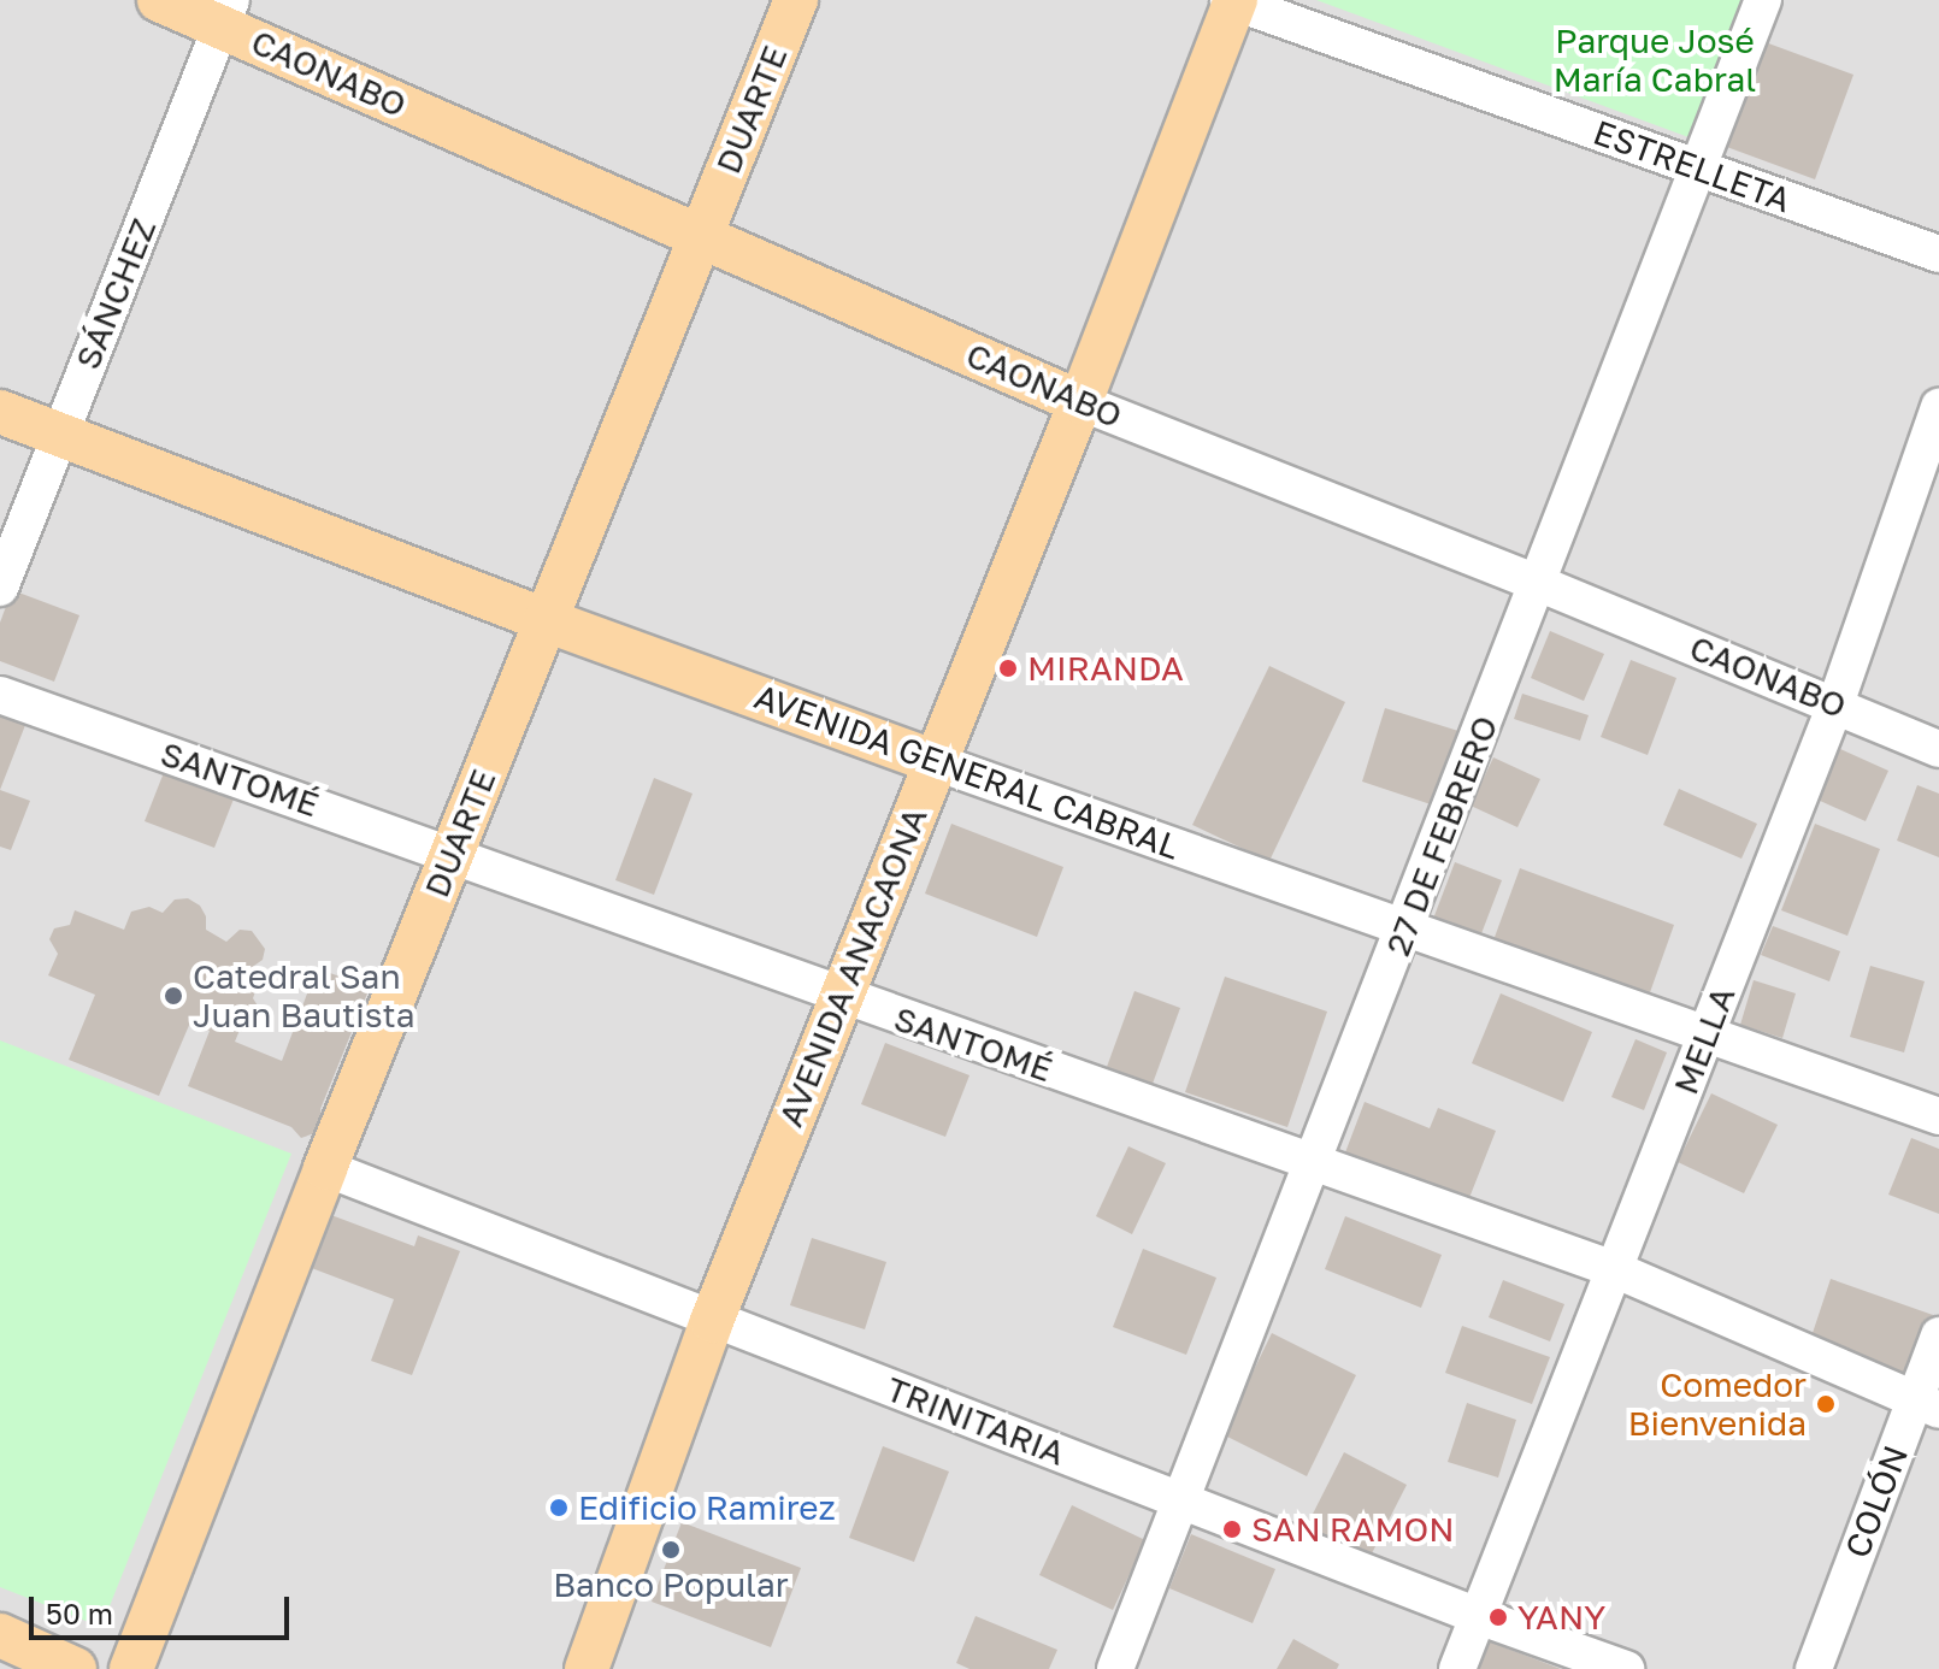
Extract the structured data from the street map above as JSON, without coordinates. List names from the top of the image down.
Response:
{
  "streets": {
    "main road": [
      "CAONABO",
      "DUARTE",
      "AVENIDA GENERAL CABRAL",
      "AVENIDA ANACAONA"
    ],
    "street": [
      "ESTRELLETA",
      "SÁNCHEZ",
      "SANTOMÉ",
      "27 DE FEBRERO",
      "MELLA",
      "TRINITARIA",
      "COLÓN"
    ]
  },
  "crossings": [
    ["CAONABO", "DUARTE"],
    ["CAONABO", "SÁNCHEZ"],
    ["CAONABO", "27 DE FEBRERO"],
    ["CAONABO", "AVENIDA ANACAONA"],
    ["CAONABO", "MELLA"],
    ["DUARTE", "AVENIDA GENERAL CABRAL"],
    ["DUARTE", "SANTOMÉ"],
    ["DUARTE", "TRINITARIA"],
    ["ESTRELLETA", "27 DE FEBRERO"],
    ["ESTRELLETA", "AVENIDA ANACAONA"],
    ["SÁNCHEZ", "AVENIDA GENERAL CABRAL"],
    ["AVENIDA GENERAL CABRAL", "27 DE FEBRERO"],
    ["AVENIDA GENERAL CABRAL", "AVENIDA ANACAONA"],
    ["AVENIDA GENERAL CABRAL", "MELLA"],
    ["SANTOMÉ", "27 DE FEBRERO"],
    ["SANTOMÉ", "AVENIDA ANACAONA"],
    ["SANTOMÉ", "MELLA"],
    ["SANTOMÉ", "COLÓN"],
    ["27 DE FEBRERO", "TRINITARIA"],
    ["AVENIDA ANACAONA", "TRINITARIA"],
    ["MELLA", "TRINITARIA"]
  ],
  "parks": ["Parque José María Cabral"],
  "places": [
    "MIRANDA",
    "Catedral San Juan Bautista",
    "Comedor Bienvenida",
    "Edificio Ramirez",
    "SAN RAMON",
    "Banco Popular",
    "YANY"
  ],
  "scale_bar": "50 m"
}
